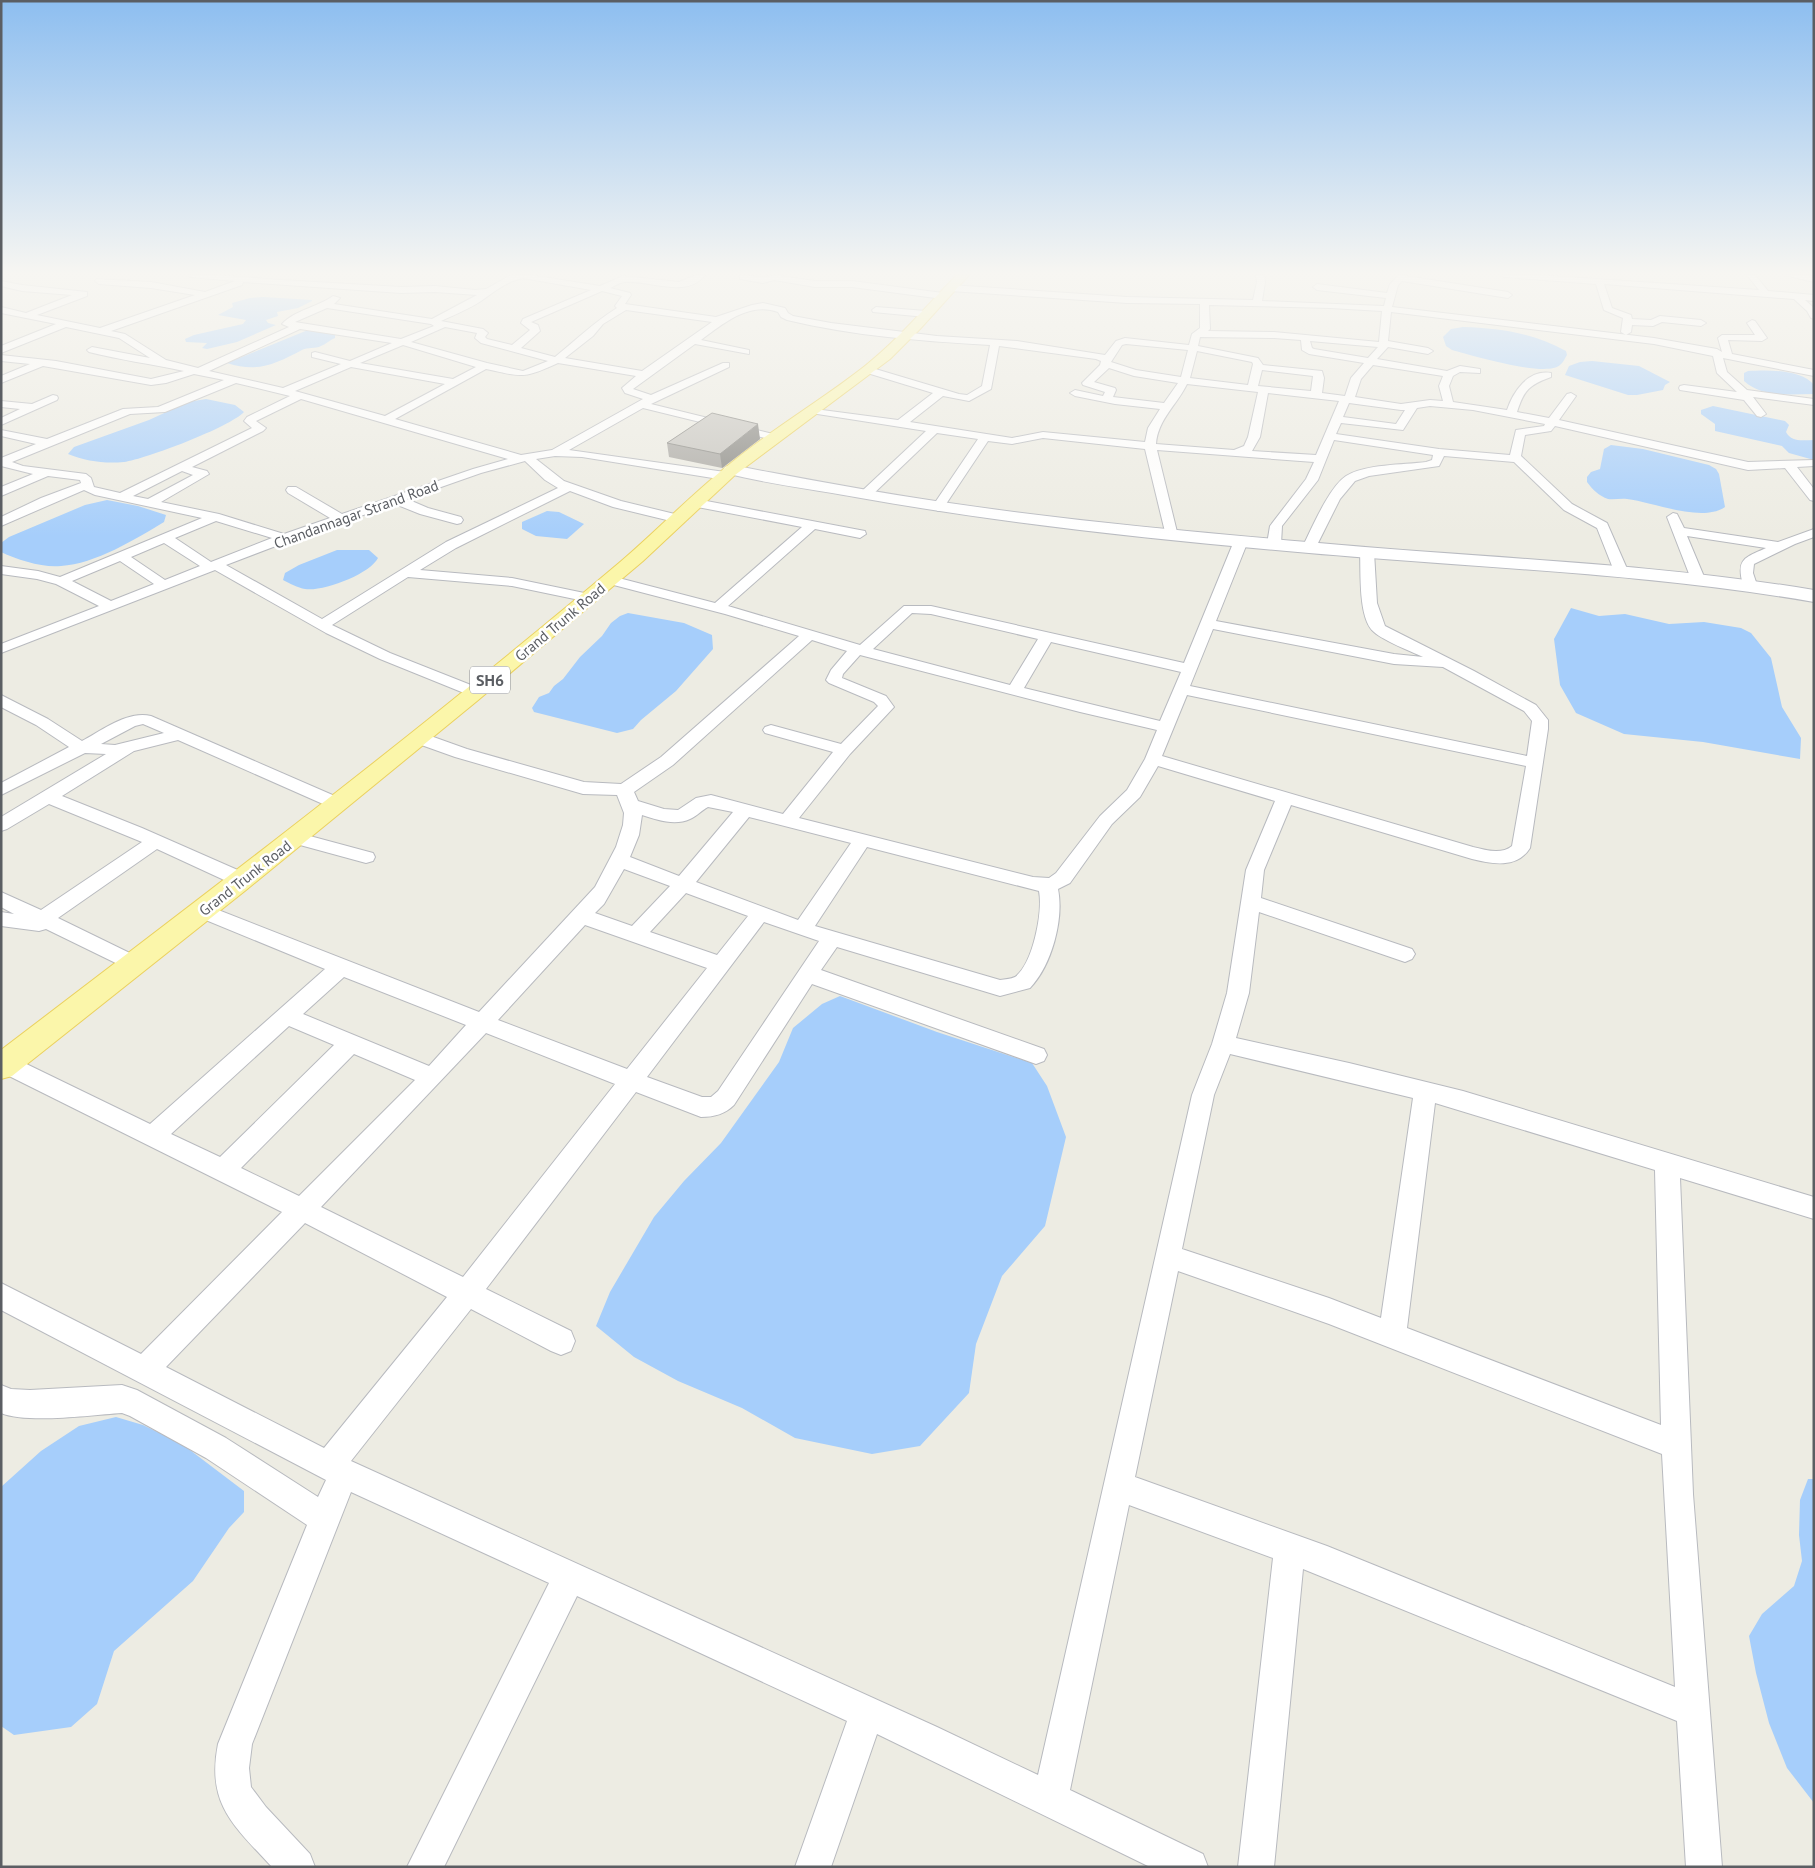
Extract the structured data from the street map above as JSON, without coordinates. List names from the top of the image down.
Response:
{
  "streets": {
    "main road": ["Grand Trunk Road", "SH6"],
    "street": ["Chandannagar Strand Road"]
  },
  "crossings": [
    ["Chandannagar Strand Road", "Grand Trunk Road"]
  ]
}
